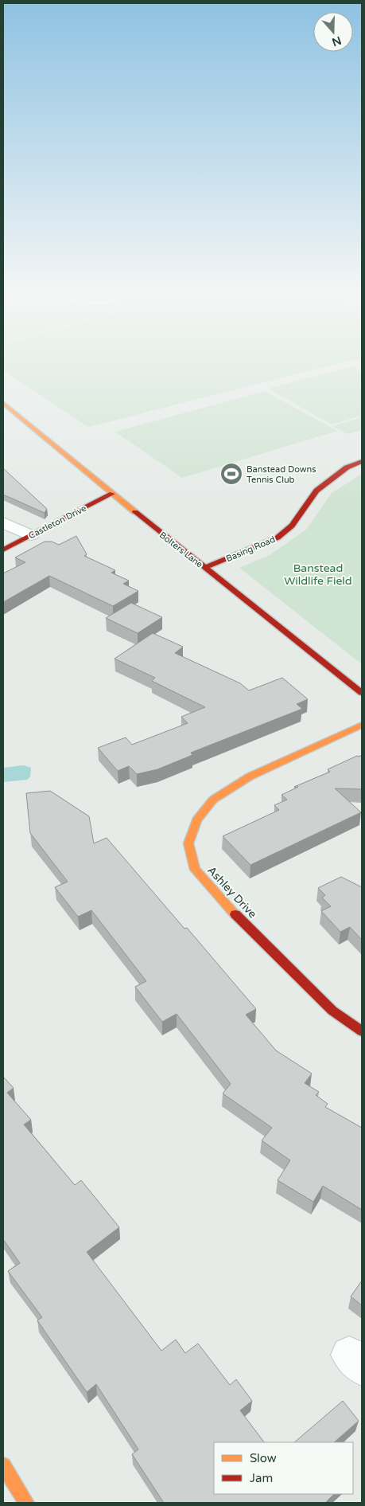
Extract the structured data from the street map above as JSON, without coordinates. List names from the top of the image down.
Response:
{
  "streets": {
    "street": [
      "Castleton Drive",
      "Basing Road",
      "Bolters Lane",
      "Ashley Drive"
    ]
  },
  "crossings": [
    ["Castleton Drive", "Bolters Lane"],
    ["Basing Road", "Bolters Lane"]
  ],
  "parks": ["Banstead Wildlife Field"],
  "places": {
    "sports": ["Banstead Downs Tennis Club"]
  },
  "legend": ["Slow", "Jam"],
  "north": "bottom"
}
